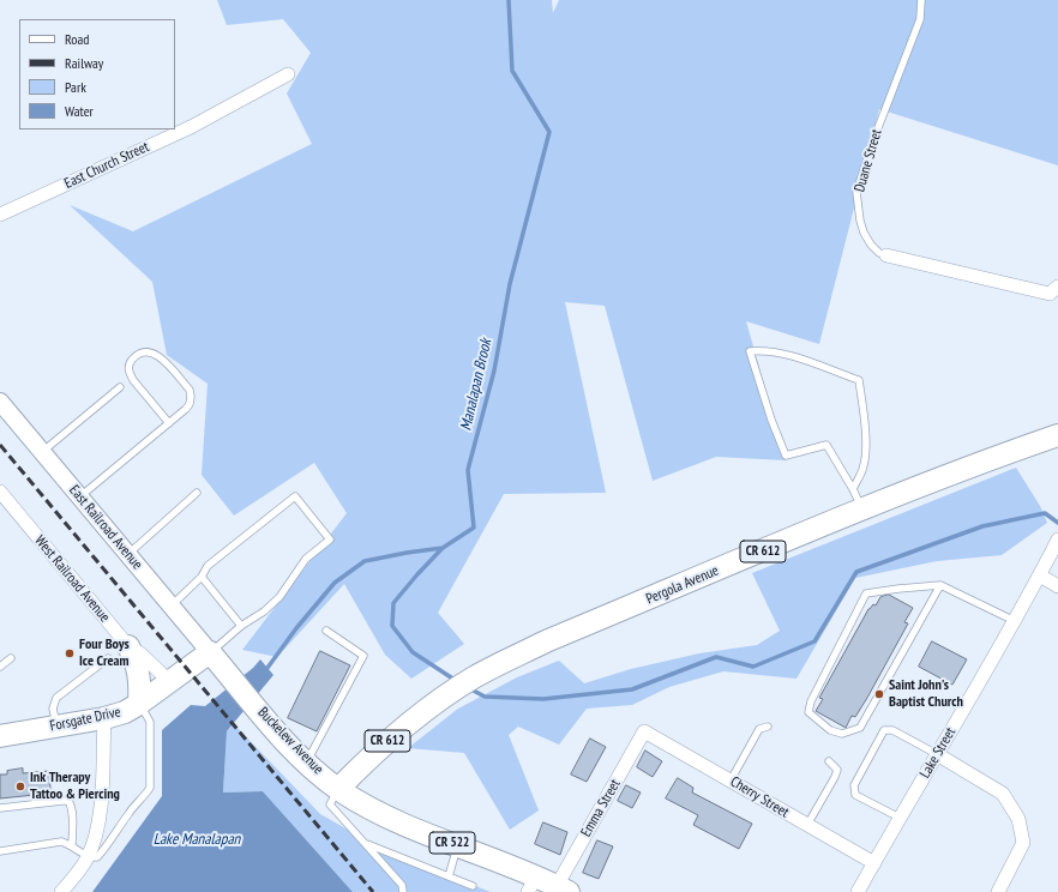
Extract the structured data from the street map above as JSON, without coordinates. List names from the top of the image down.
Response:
{
  "streets": {
    "main road": [
      "CR 612",
      "Pergola Avenue",
      "Forsgate Drive",
      "Buckelew Avenue",
      "CR 522"
    ],
    "street": [
      "Duane Street",
      "East Church Street",
      "East Railroad Avenue",
      "West Railroad Avenue",
      "Lake Street",
      "Cherry Street",
      "Emma Street"
    ]
  },
  "crossings": [
    ["East Railroad Avenue", "Forsgate Drive"],
    ["East Railroad Avenue", "Buckelew Avenue"],
    ["West Railroad Avenue", "Forsgate Drive"],
    ["Pergola Avenue", "Buckelew Avenue"],
    ["Forsgate Drive", "Buckelew Avenue"],
    ["Buckelew Avenue", "Emma Street"],
    ["Lake Street", "Cherry Street"],
    ["Cherry Street", "Emma Street"]
  ],
  "water": ["Manalapan Brook", "Lake Manalapan"],
  "places": ["Four Boys Ice Cream", "Saint John's Baptist Church", "Ink Therapy Tattoo & Piercing"],
  "legend": [
    "Road",
    "Railway",
    "Park",
    "Water"
  ]
}
